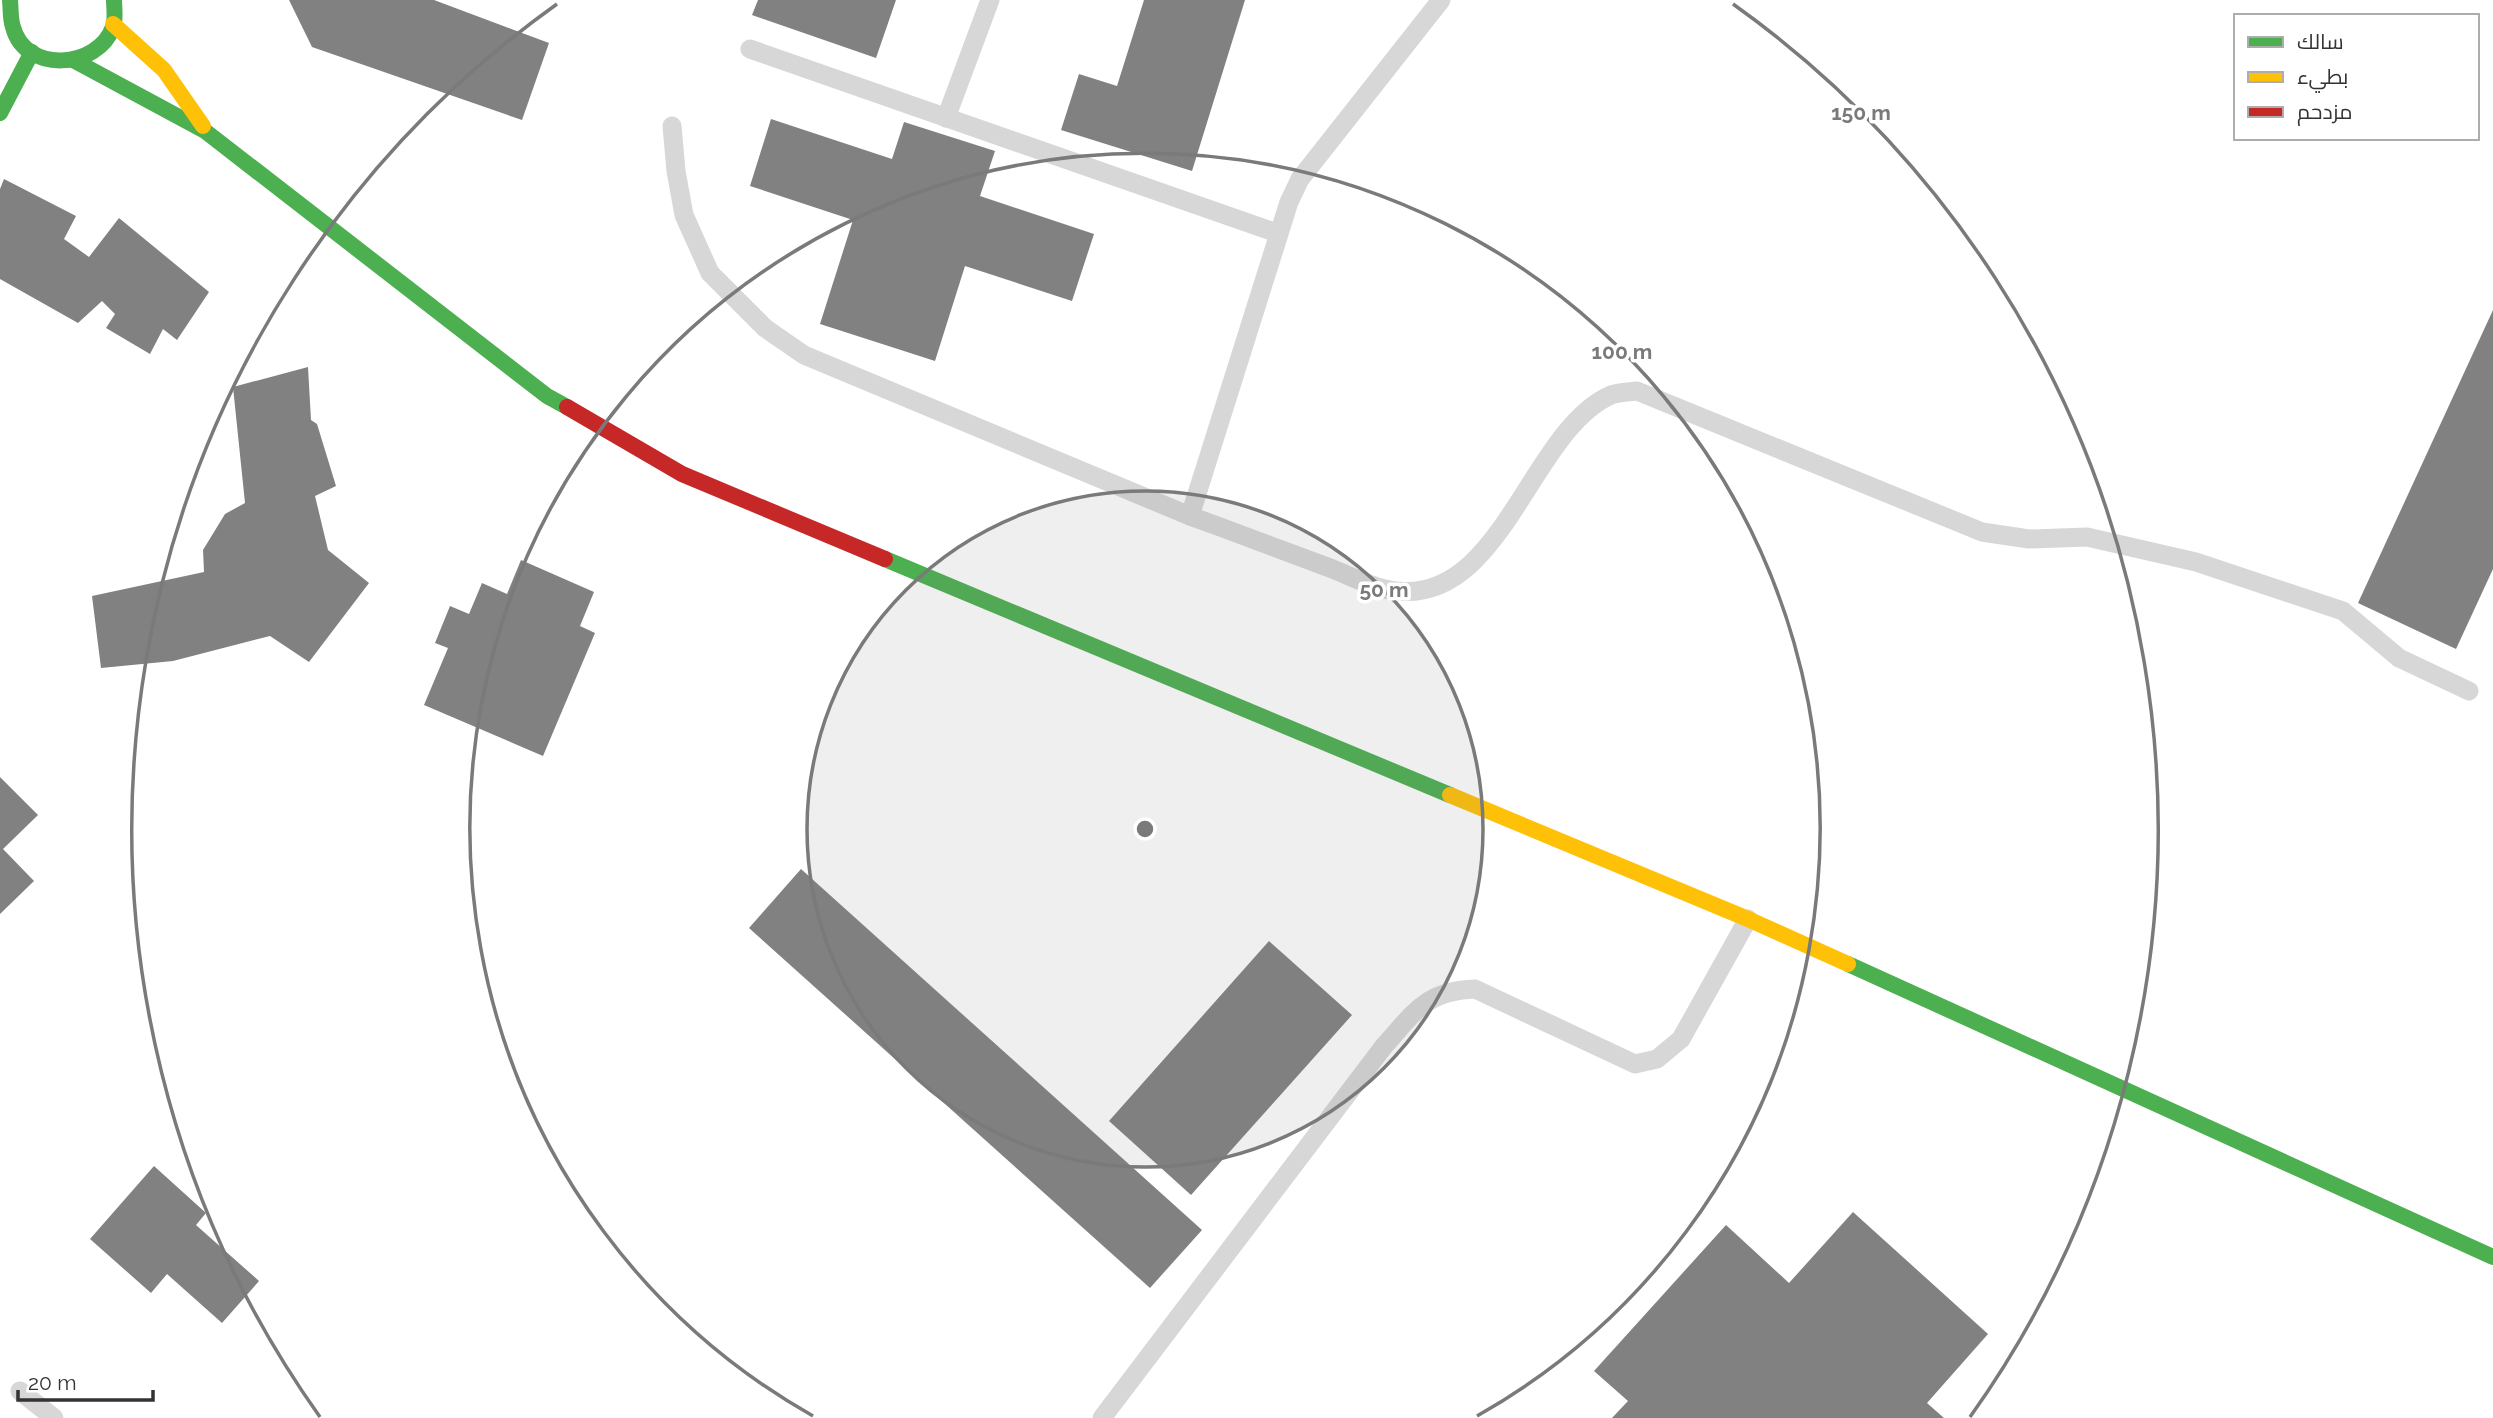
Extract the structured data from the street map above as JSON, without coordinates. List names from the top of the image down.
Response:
{
  "legend": ["سالك", "بطيء", "مزدحم"],
  "scale_bar": "20 m",
  "rings": ["150 m", "100 m", "50 m"]
}
